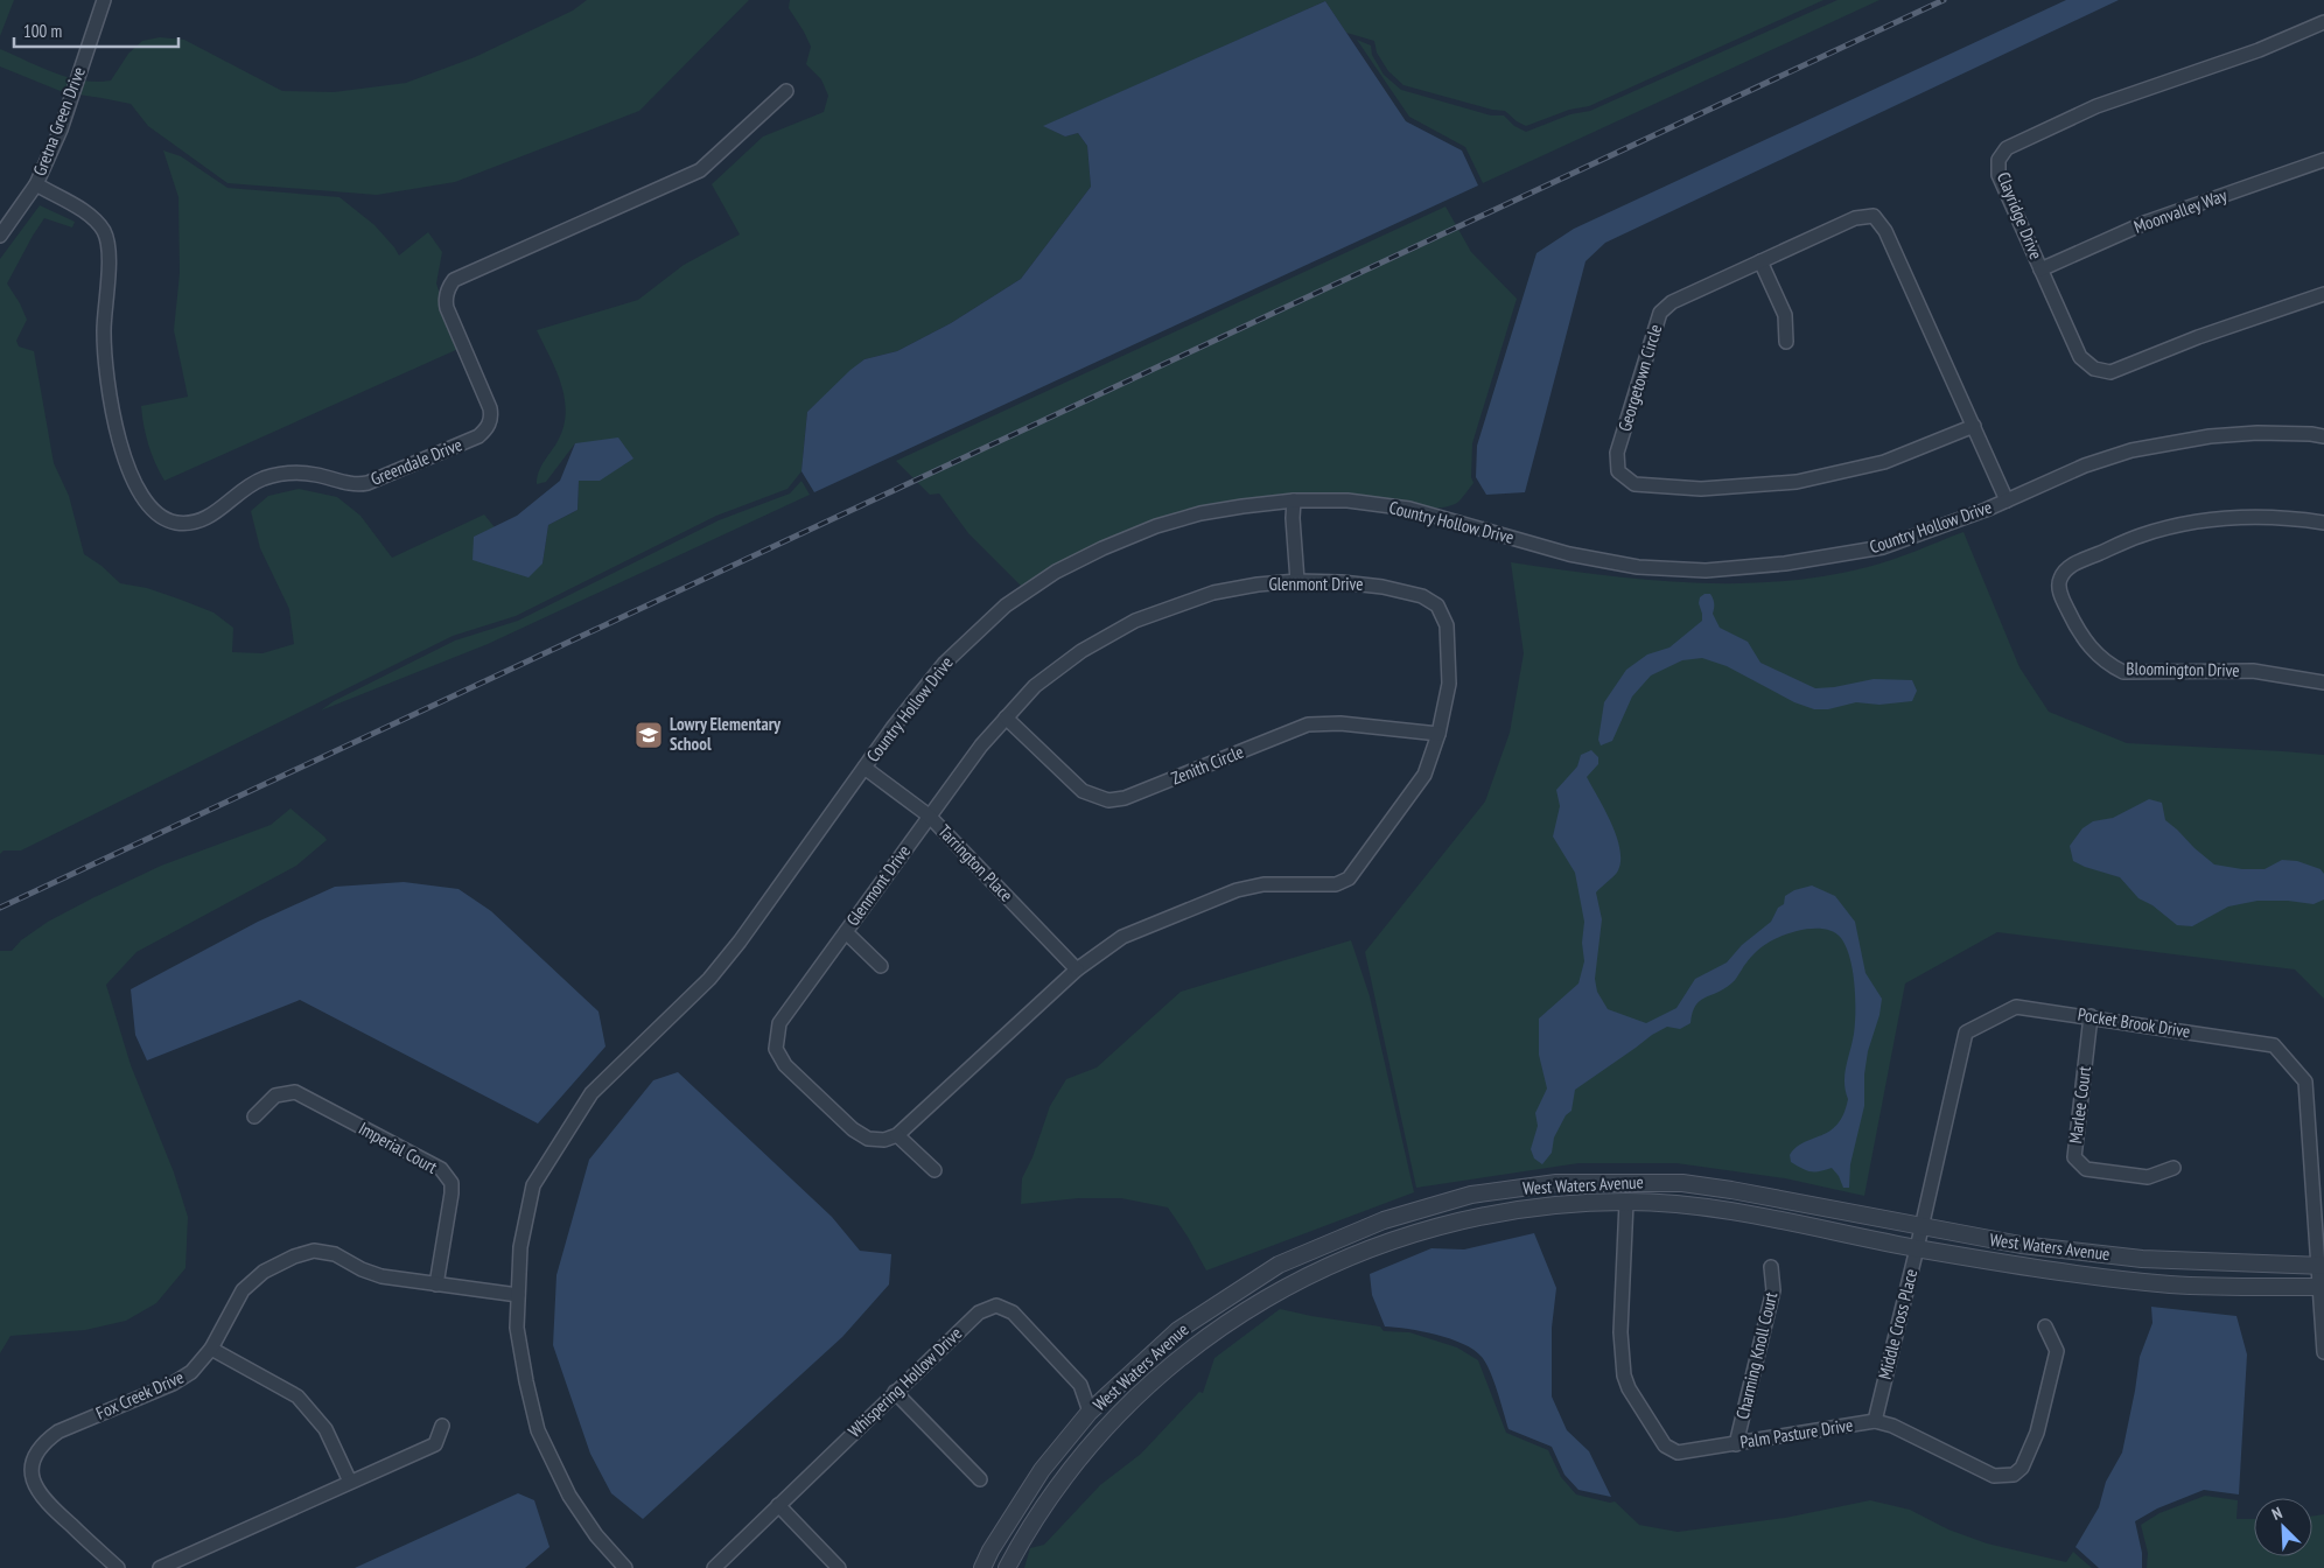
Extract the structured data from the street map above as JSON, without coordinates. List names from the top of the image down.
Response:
{
  "streets": {
    "street": [
      "Gretna Green Drive",
      "Moonvalley Way",
      "Clayridge Drive",
      "Georgetown Circle",
      "Greendale Drive",
      "Country Hollow Drive",
      "Glenmont Drive",
      "Bloomington Drive",
      "Zenith Circle",
      "Tarrington Place",
      "Pocket Brook Drive",
      "Marlee Court",
      "Imperial Court",
      "West Waters Avenue",
      "Middle Cross Place",
      "Charming Knoll Court",
      "Whispering Hollow Drive",
      "Fox Creek Drive",
      "Palm Pasture Drive"
    ]
  },
  "crossings": [
    ["Gretna Green Drive", "Greendale Drive"],
    ["Moonvalley Way", "Clayridge Drive"],
    ["Georgetown Circle", "Country Hollow Drive"],
    ["Country Hollow Drive", "Tarrington Place"],
    ["Country Hollow Drive", "Fox Creek Drive"],
    ["Glenmont Drive", "Zenith Circle"],
    ["Glenmont Drive", "Tarrington Place"],
    ["Pocket Brook Drive", "Marlee Court"],
    ["Pocket Brook Drive", "West Waters Avenue"],
    ["Pocket Brook Drive", "Middle Cross Place"],
    ["Imperial Court", "Fox Creek Drive"],
    ["West Waters Avenue", "Middle Cross Place"],
    ["West Waters Avenue", "Whispering Hollow Drive"],
    ["West Waters Avenue", "Palm Pasture Drive"],
    ["Middle Cross Place", "Palm Pasture Drive"],
    ["Charming Knoll Court", "Palm Pasture Drive"]
  ],
  "places": {
    "school or university": ["Lowry Elementary School"]
  },
  "scale_bar": "100 m",
  "north": "top left"
}
